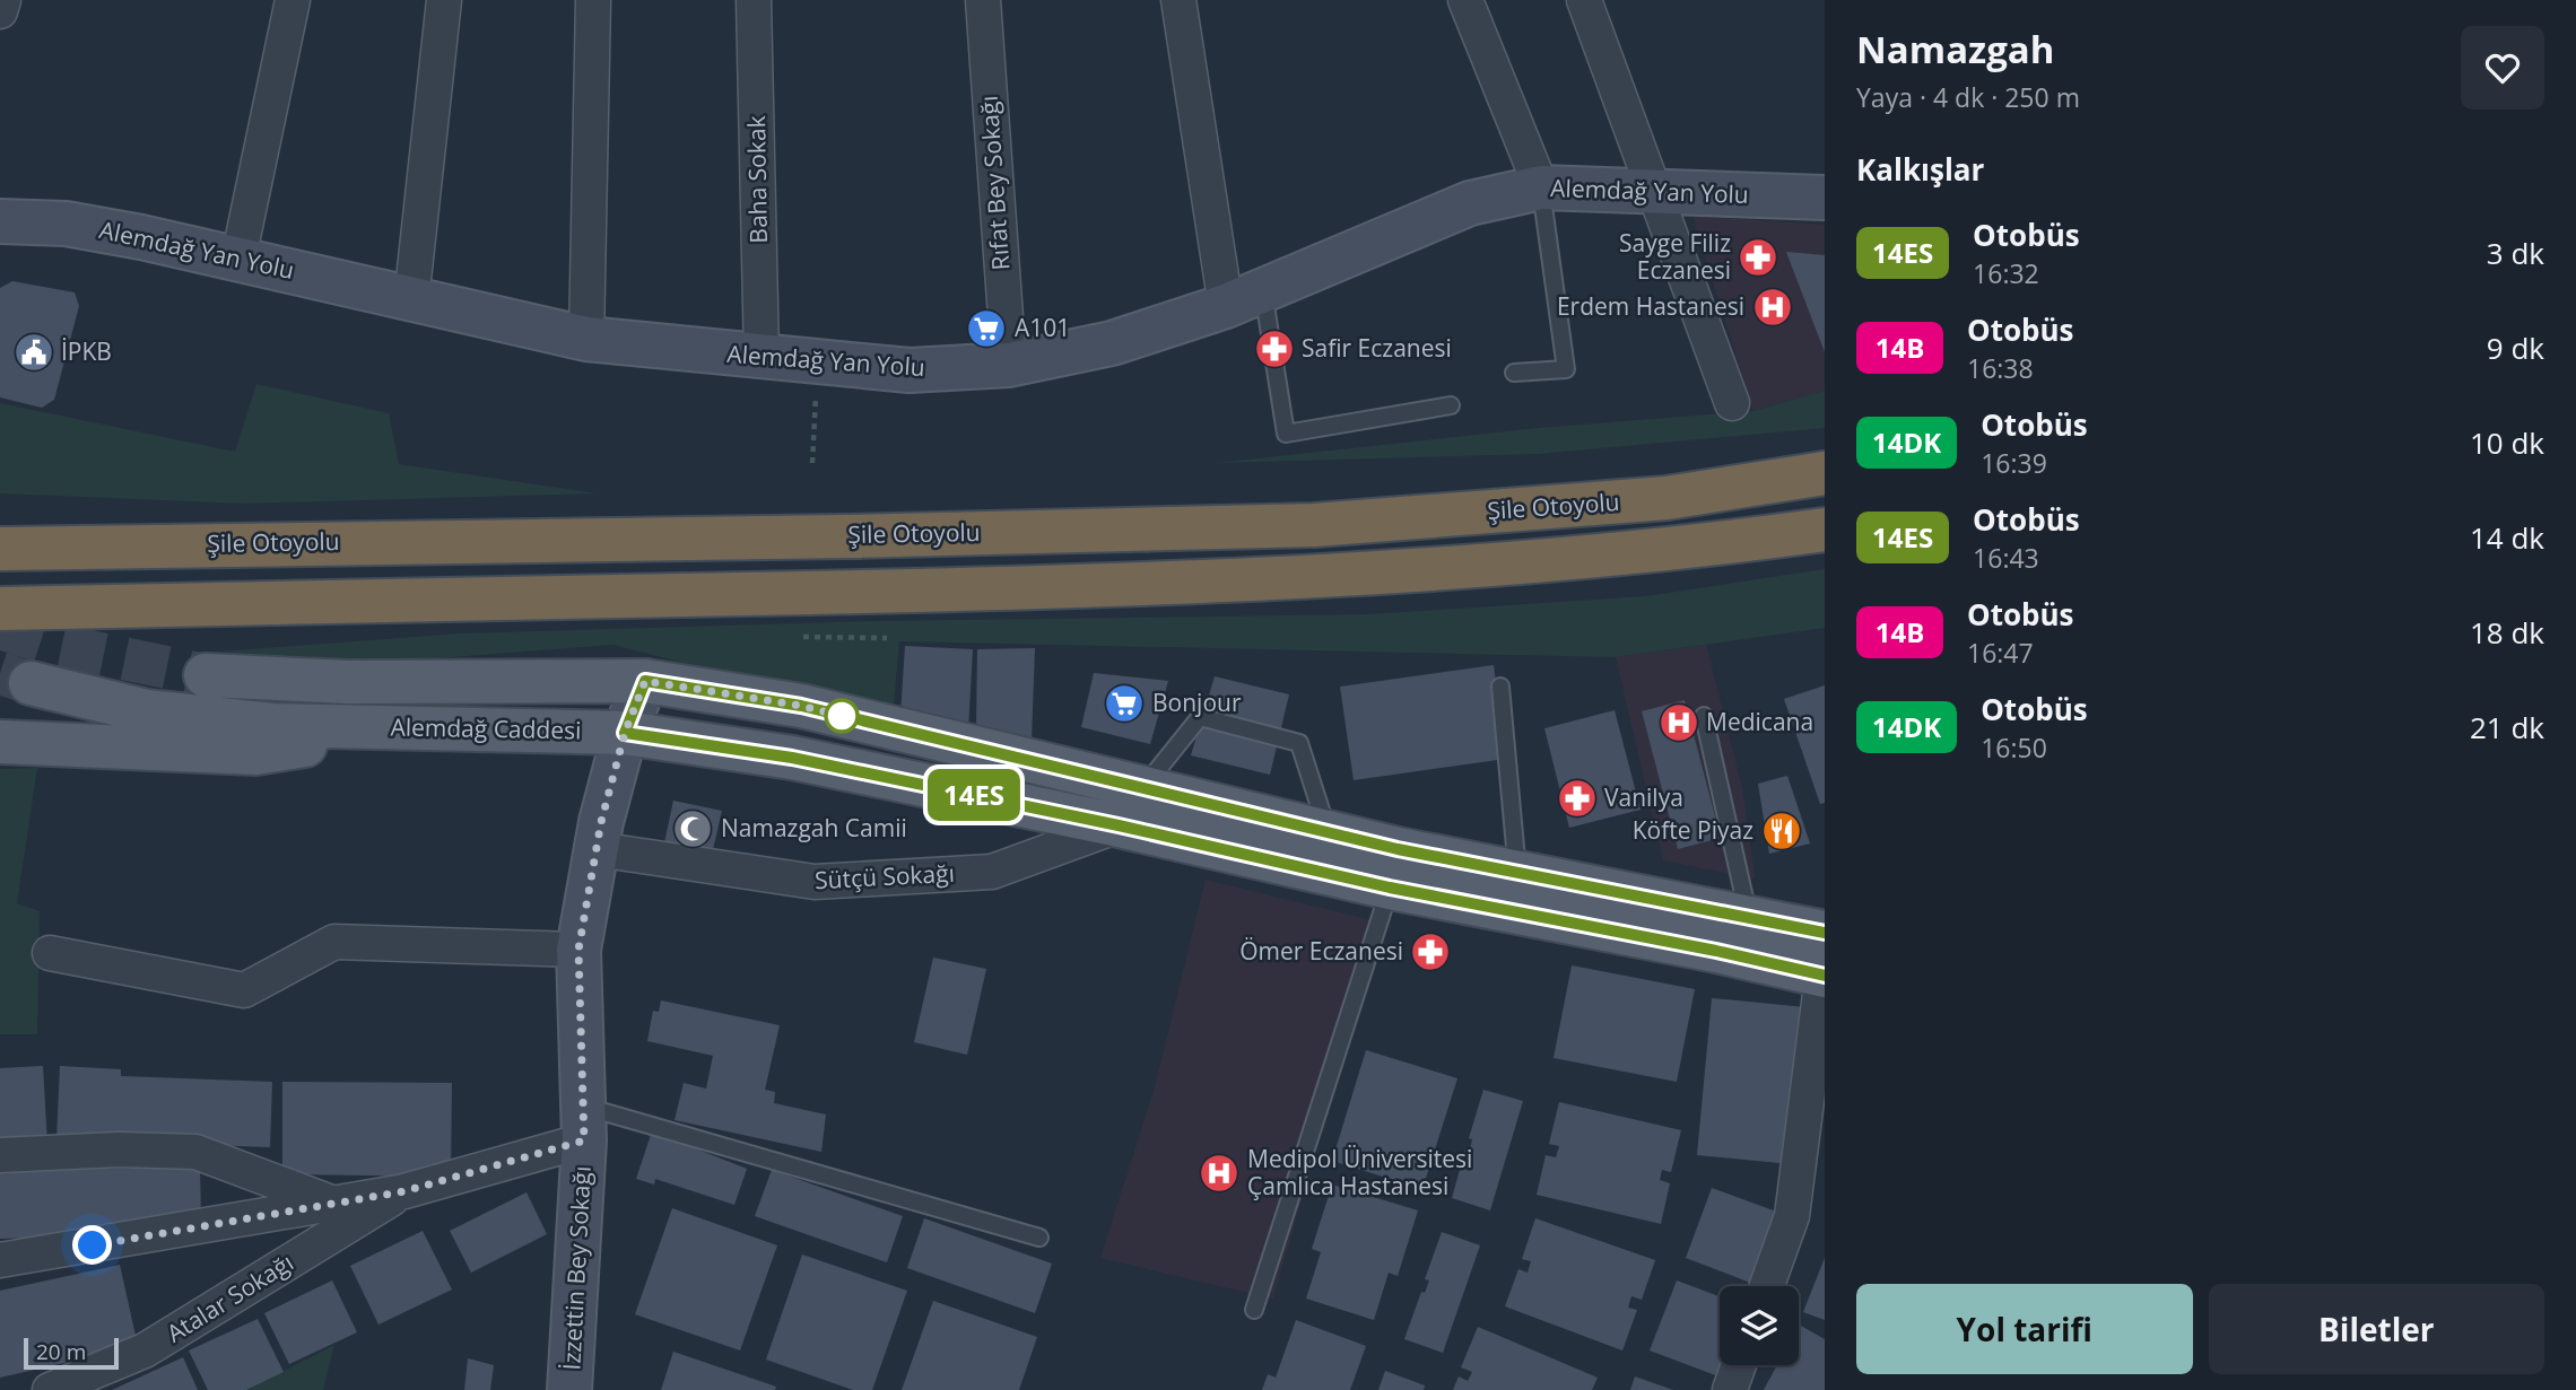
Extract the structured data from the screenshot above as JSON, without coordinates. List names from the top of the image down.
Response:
{
  "streets": {
    "highway": ["Şile Otoyolu"],
    "main road": ["Alemdağ Caddesi"],
    "street": [
      "Baha Sokak",
      "Rıfat Bey Sokağı",
      "Alemdağ Yan Yolu",
      "Sütçü Sokağı",
      "İzzettin Bey Sokağı",
      "Atalar Sokağı"
    ]
  },
  "crossings": [
    ["Baha Sokak", "Alemdağ Yan Yolu"],
    ["Rıfat Bey Sokağı", "Alemdağ Yan Yolu"],
    ["Alemdağ Caddesi", "Sütçü Sokağı"],
    ["Alemdağ Caddesi", "İzzettin Bey Sokağı"],
    ["Sütçü Sokağı", "İzzettin Bey Sokağı"]
  ],
  "places": {
    "pharmacy": [
      "Sayge Filiz Eczanesi",
      "Safir Eczanesi",
      "Vanilya",
      "Ömer Eczanesi"
    ],
    "hospital": ["Erdem Hastanesi", "Medicana", "Medipol Üniversitesi Çamlıca Hastanesi"],
    "supermarket": ["A101", "Bonjour"],
    "public building": ["İPKB"],
    "mosque": ["Namazgah Camii"],
    "restaurant": ["Köfte Piyaz"]
  },
  "lines": ["bus line 14ES"],
  "scale_bar": "20 m",
  "page": {
    "on_map": "14ES",
    "heading": [
      ["Namazgah", "Yaya · 4 dk · 250 m"],
      "Kalkışlar"
    ],
    "list": [
      {
        "mark": "14ES",
        "name": "Otobüs",
        "note": "16:32",
        "value": "3 dk"
      },
      {
        "mark": "14B",
        "name": "Otobüs",
        "note": "16:38",
        "value": "9 dk"
      },
      {
        "mark": "14DK",
        "name": "Otobüs",
        "note": "16:39",
        "value": "10 dk"
      },
      {
        "mark": "14ES",
        "name": "Otobüs",
        "note": "16:43",
        "value": "14 dk"
      },
      {
        "mark": "14B",
        "name": "Otobüs",
        "note": "16:47",
        "value": "18 dk"
      },
      {
        "mark": "14DK",
        "name": "Otobüs",
        "note": "16:50",
        "value": "21 dk"
      }
    ],
    "buttons": ["Yol tarifi", "Biletler"],
    "scale": "20 m"
  }
}
